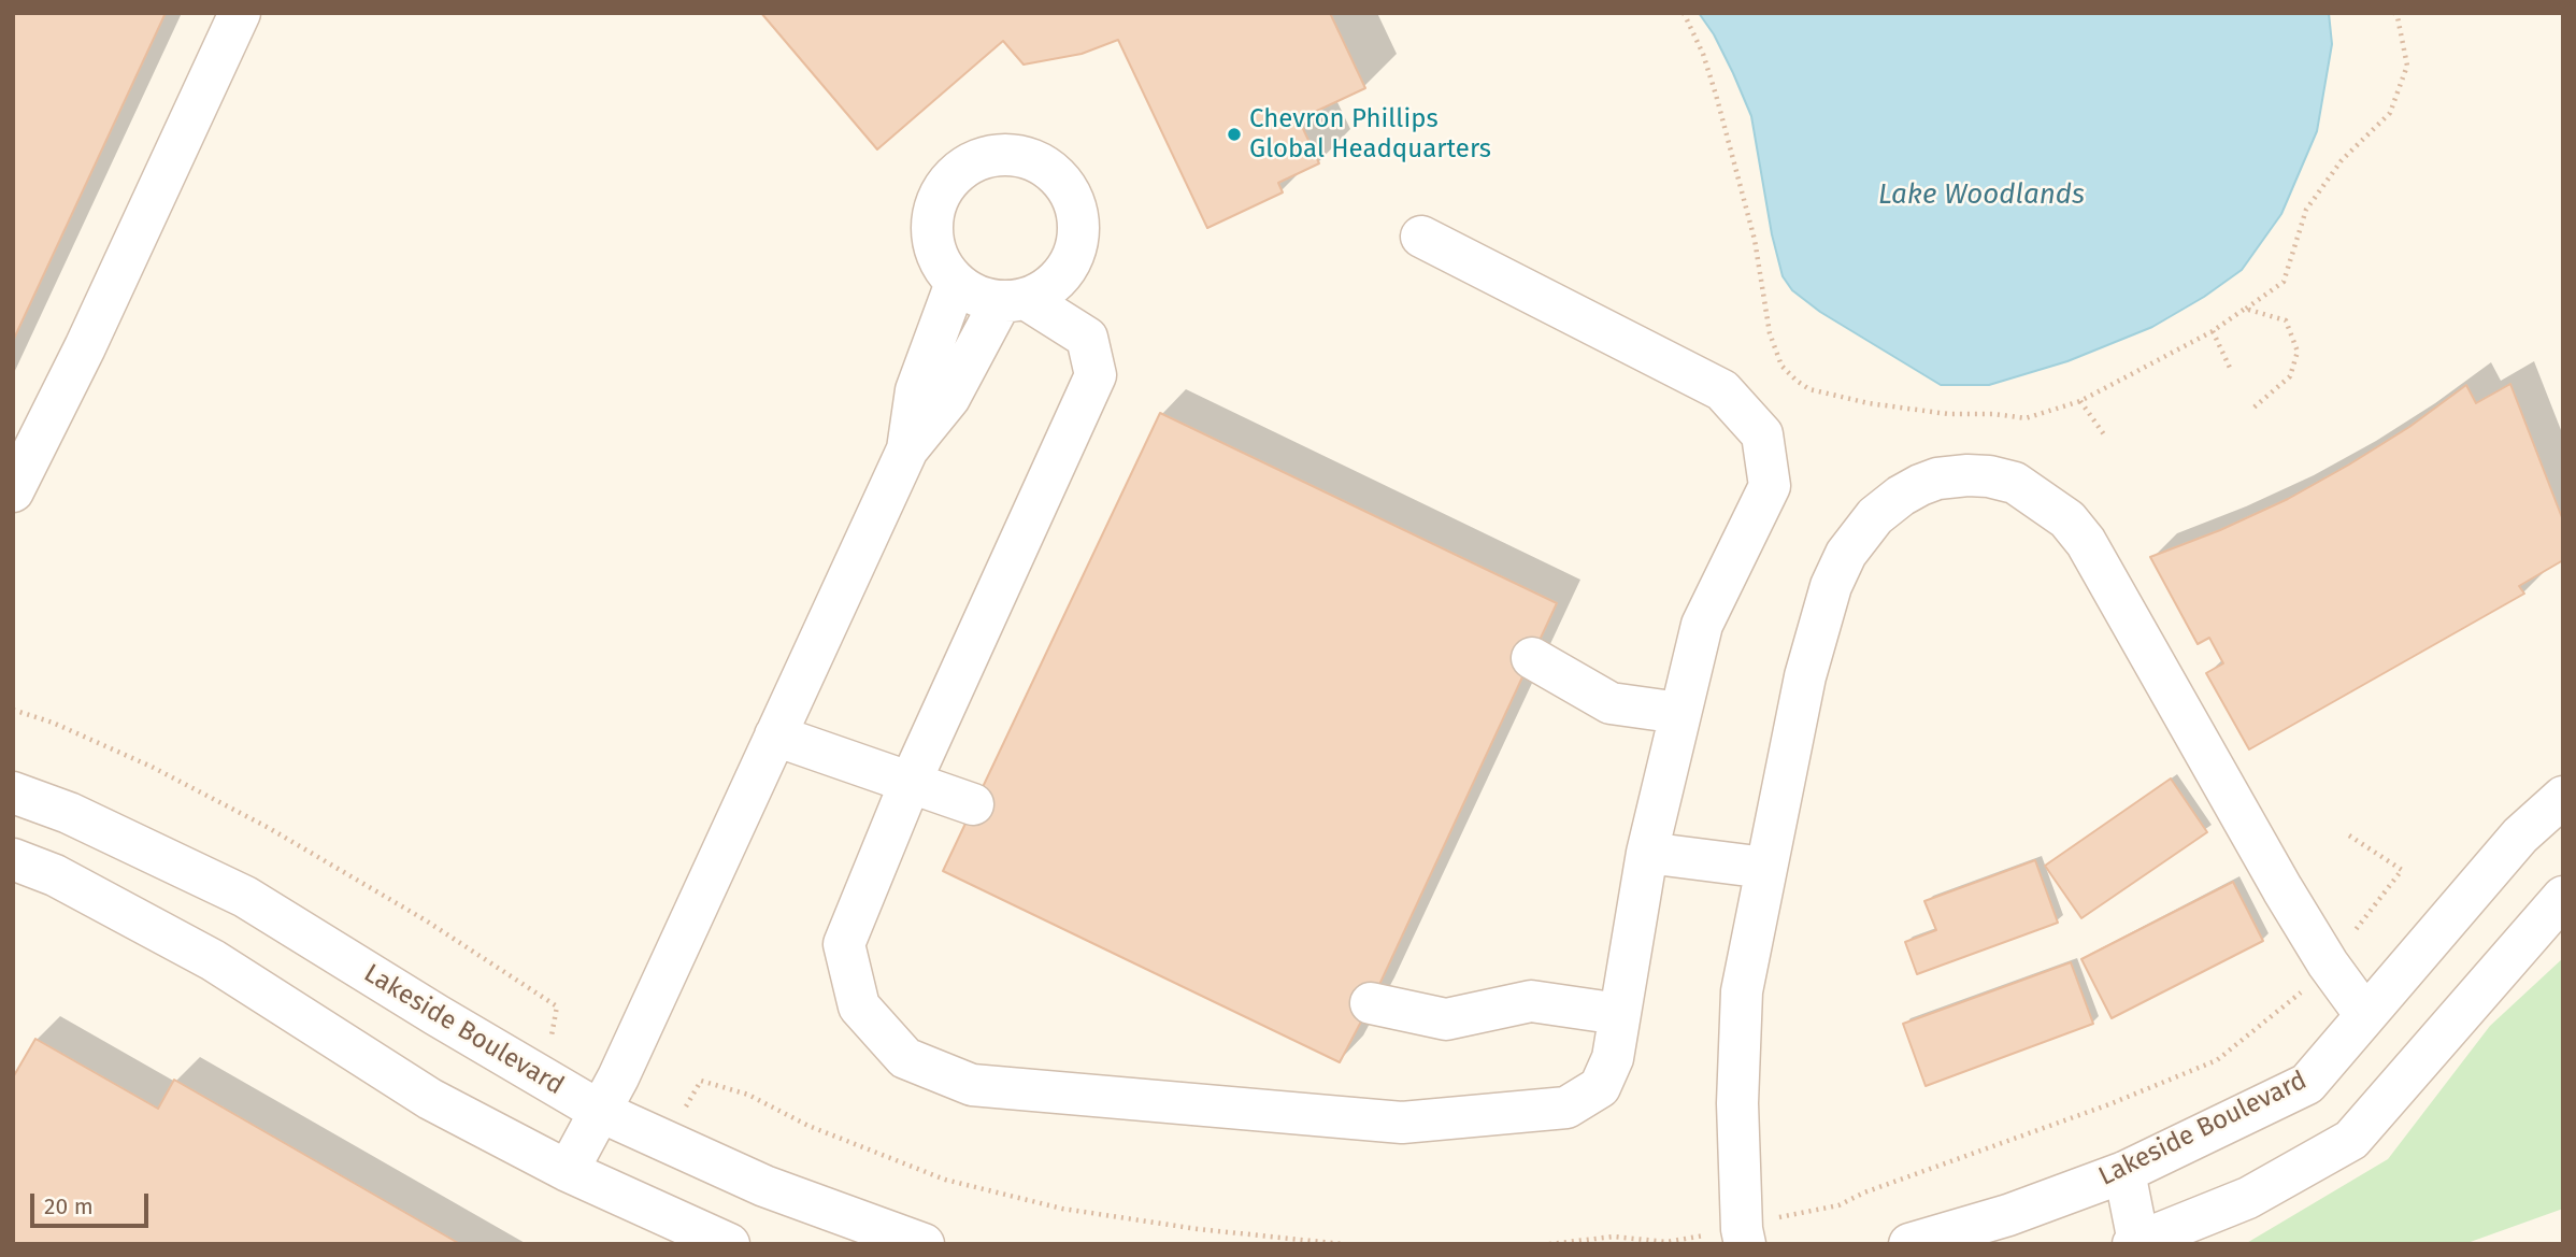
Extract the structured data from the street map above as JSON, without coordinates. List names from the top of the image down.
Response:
{
  "streets": {
    "street": ["Lakeside Boulevard"]
  },
  "water": ["Lake Woodlands"],
  "places": ["Chevron Phillips Global Headquarters"],
  "scale_bar": "20 m"
}
